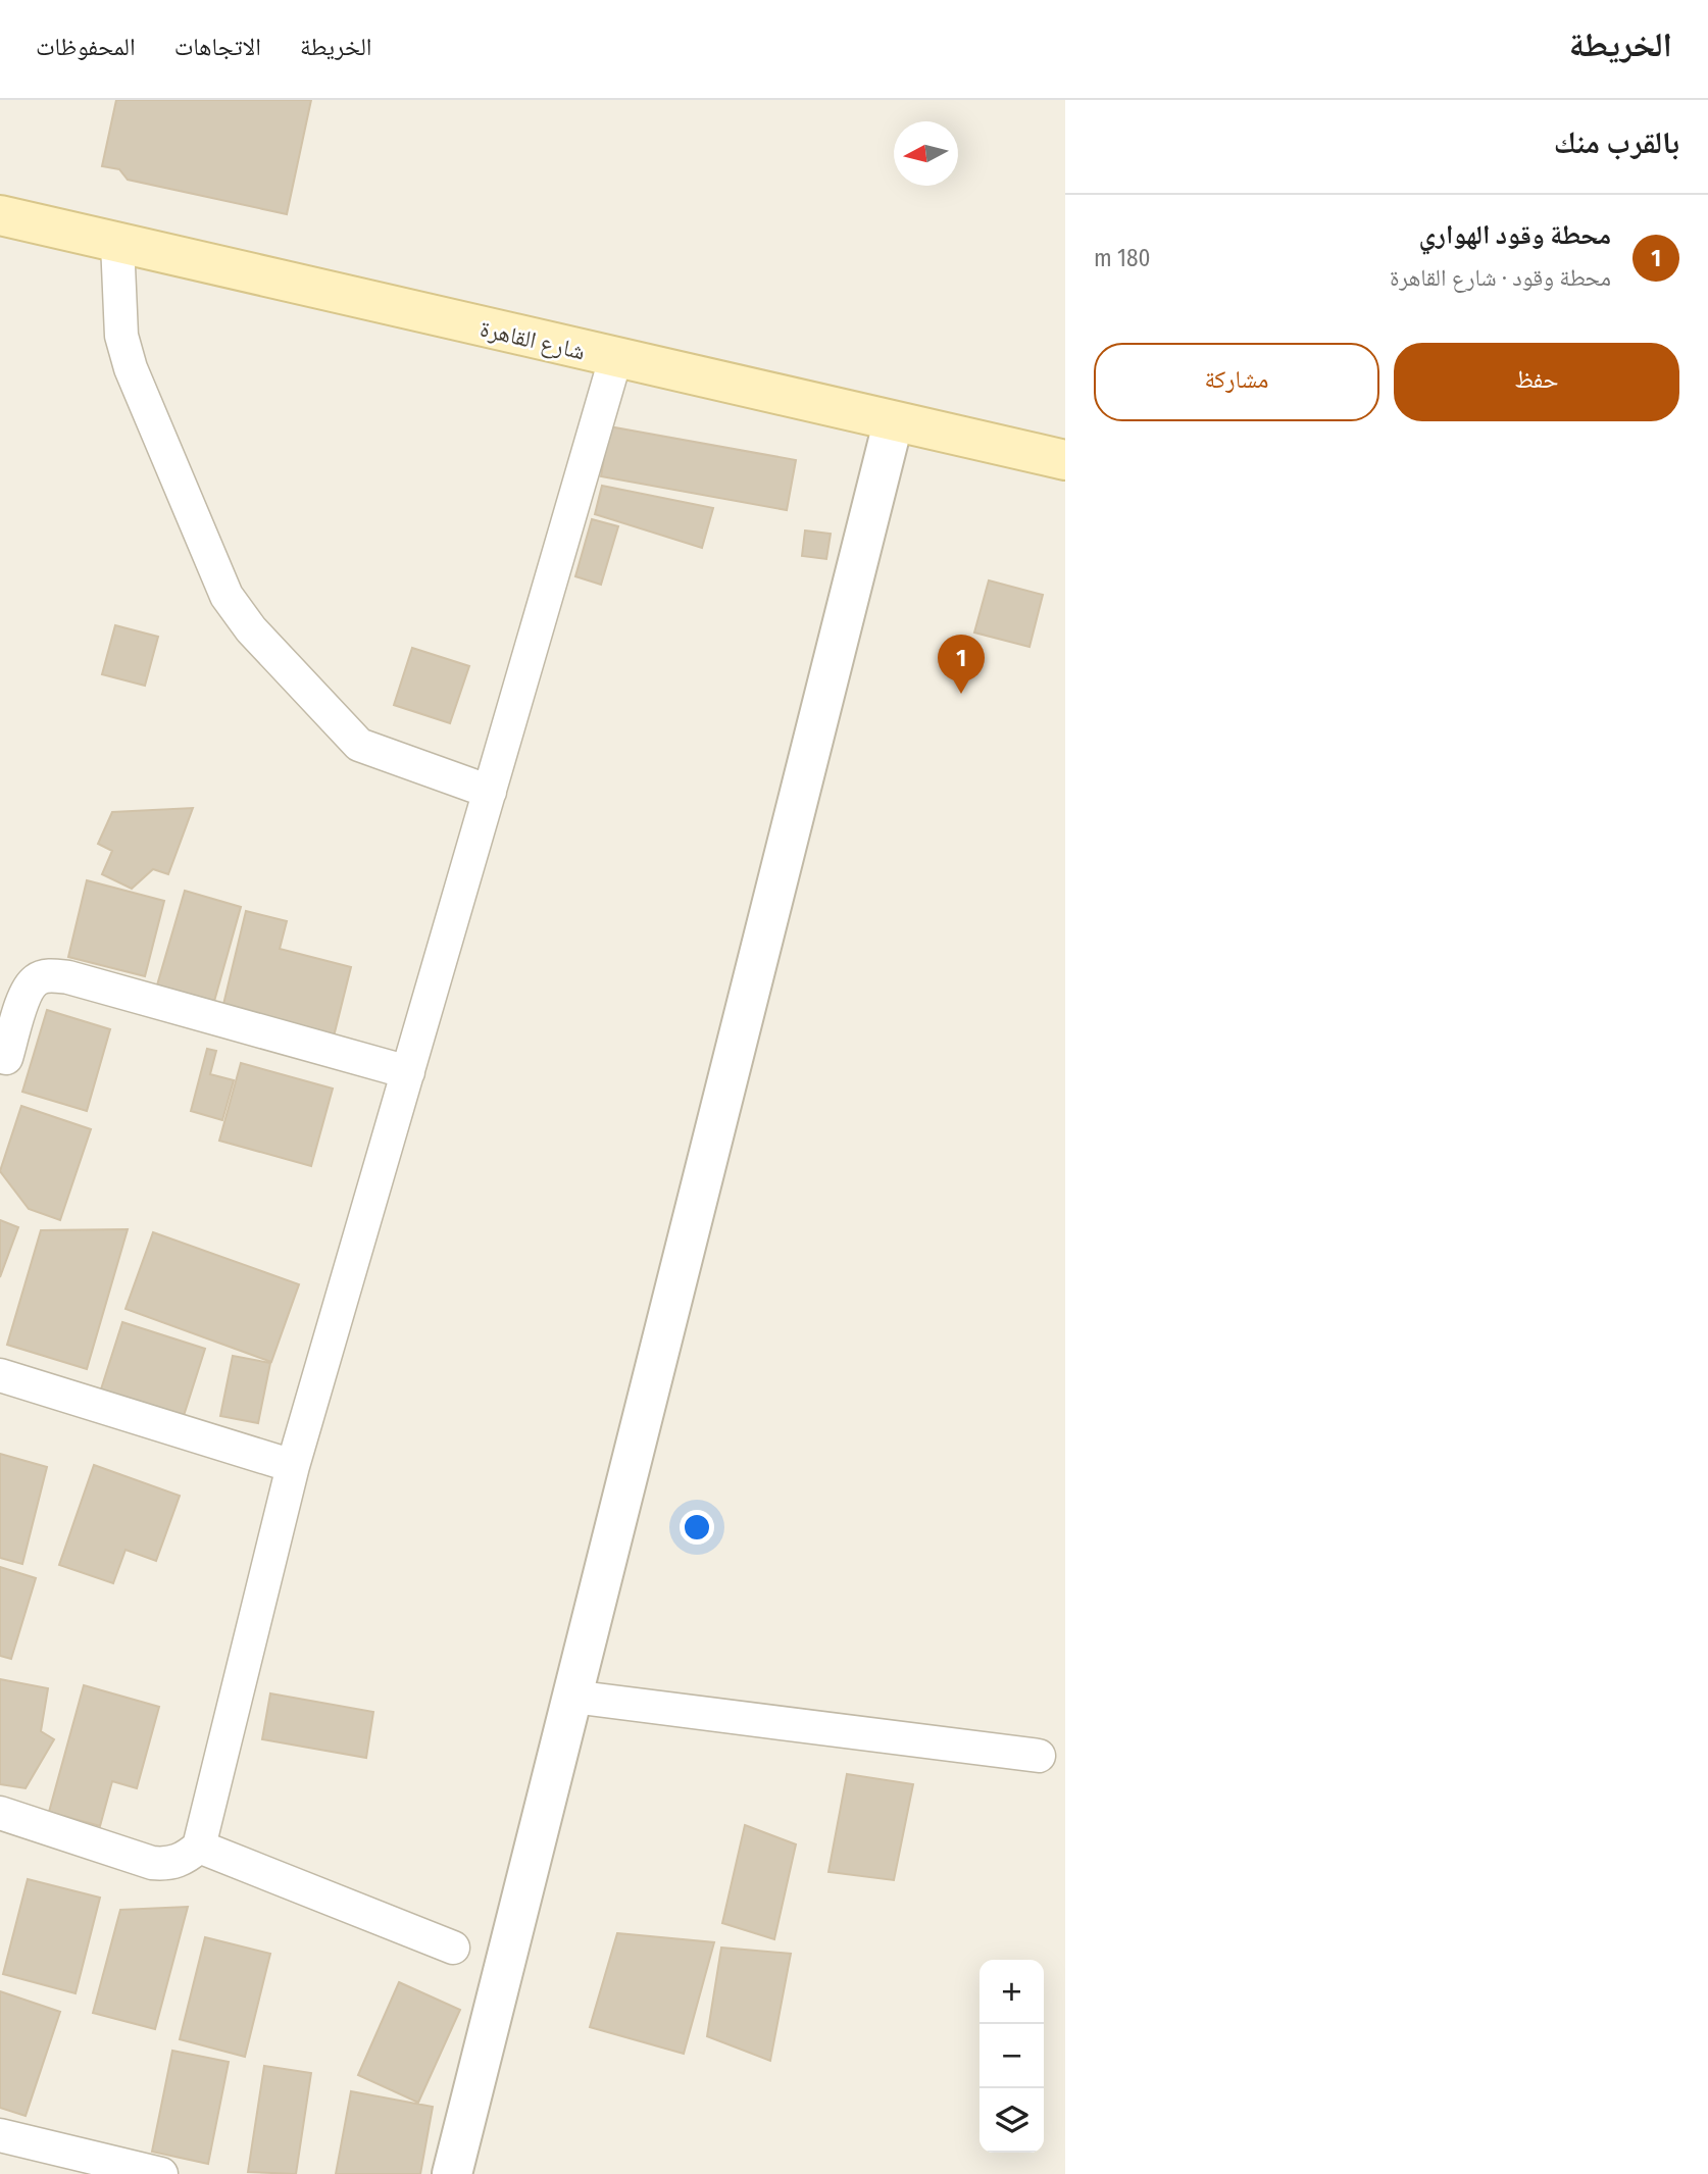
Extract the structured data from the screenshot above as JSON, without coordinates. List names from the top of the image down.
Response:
{
  "streets": {
    "main road": ["شارع القاهرة"]
  },
  "north": "left",
  "page": {
    "header": "الخريطة",
    "nav": ["الخريطة", "الاتجاهات", "المحفوظات"],
    "heading": "بالقرب منك",
    "list": [
      {
        "mark": "1",
        "name": "محطة وقود الهواري",
        "note": "محطة وقود · شارع القاهرة",
        "value": "180 m"
      }
    ],
    "buttons": ["حفظ", "مشاركة"],
    "pins": "1",
    "map_buttons": ["+", "−"]
  }
}
